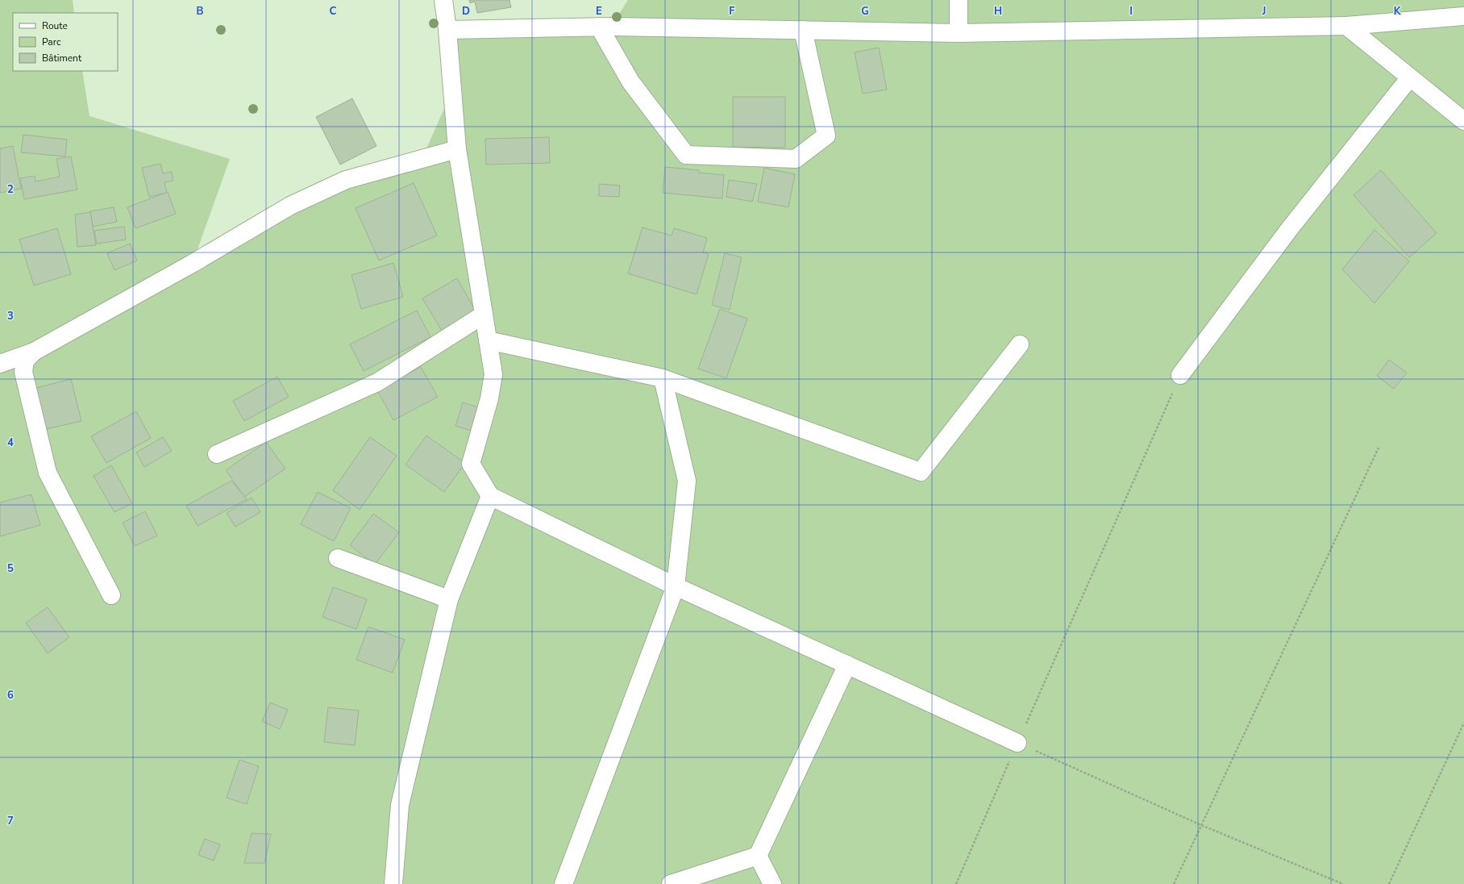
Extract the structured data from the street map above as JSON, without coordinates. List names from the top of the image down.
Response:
{
  "legend": ["Route", "Parc", "Bâtiment"],
  "grid": {
    "columns": [
      "B",
      "C",
      "D",
      "E",
      "F",
      "G",
      "H",
      "I",
      "J",
      "K"
    ],
    "rows": [
      "2",
      "3",
      "4",
      "5",
      "6",
      "7"
    ]
  }
}
